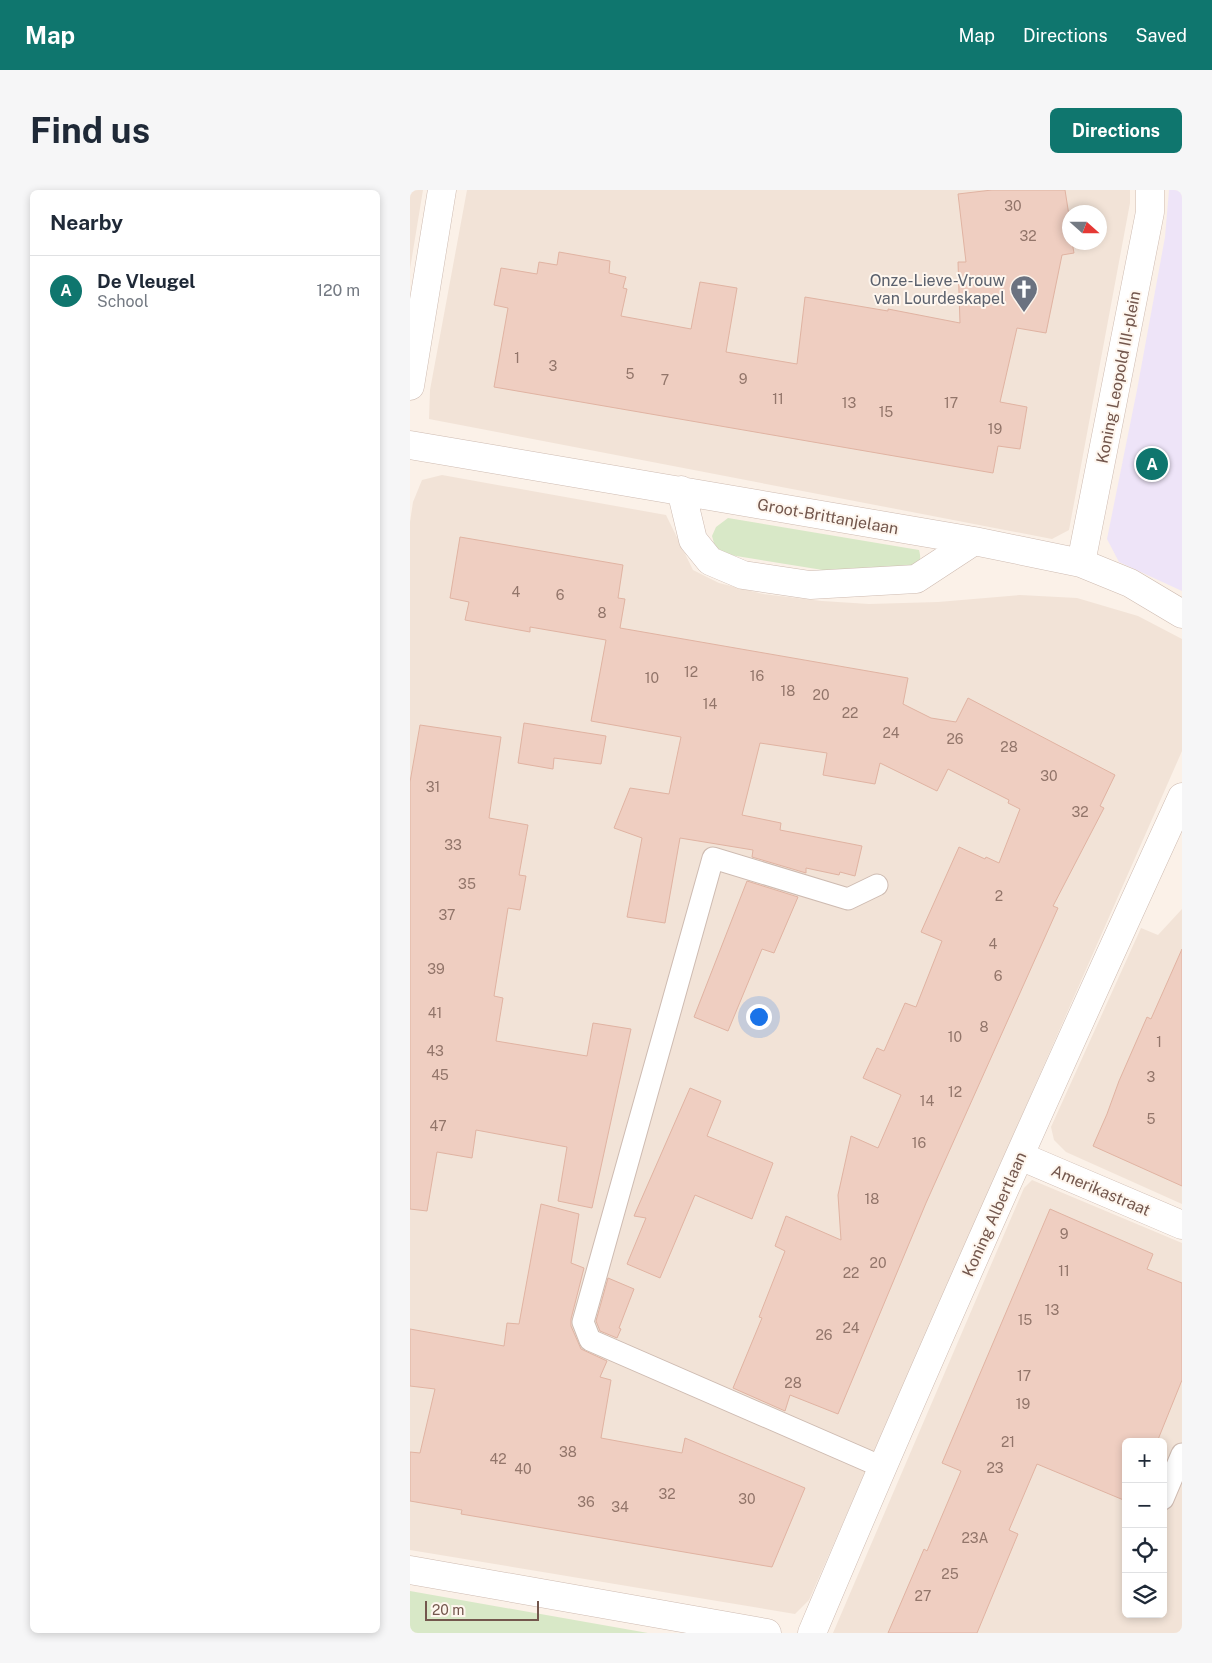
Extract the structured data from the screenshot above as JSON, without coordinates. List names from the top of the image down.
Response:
{
  "streets": {
    "street": [
      "Koning Leopold III-plein",
      "Groot-Brittanjelaan",
      "Amerikastraat",
      "Koning Albertlaan"
    ]
  },
  "crossings": [
    ["Koning Leopold III-plein", "Groot-Brittanjelaan"],
    ["Amerikastraat", "Koning Albertlaan"]
  ],
  "places": {
    "church": ["Onze-Lieve-Vrouw van Lourdeskapel"]
  },
  "house_numbers": [
    "30",
    "32",
    "1",
    "3",
    "5",
    "9",
    "7",
    "11",
    "13",
    "17",
    "15",
    "19",
    "4",
    "6",
    "8",
    "12",
    "16",
    "10",
    "18",
    "20",
    "14",
    "22",
    "24",
    "26",
    "28",
    "30",
    "31",
    "32",
    "33",
    "35",
    "2",
    "37",
    "4",
    "39",
    "6",
    "41",
    "8",
    "10",
    "1",
    "43",
    "45",
    "3",
    "12",
    "14",
    "5",
    "47",
    "16",
    "18",
    "9",
    "20",
    "11",
    "22",
    "13",
    "15",
    "24",
    "26",
    "17",
    "28",
    "19",
    "21",
    "38",
    "42",
    "23",
    "40",
    "32",
    "30",
    "36",
    "34",
    "23A",
    "25",
    "27"
  ],
  "scale_bar": "20 m",
  "north": "right",
  "page": {
    "header": "Map",
    "nav": ["Map", "Directions", "Saved"],
    "buttons": "Directions",
    "title": "Find us",
    "heading": "Nearby",
    "list": [
      {
        "mark": "A",
        "name": "De Vleugel",
        "note": "School",
        "value": "120 m"
      }
    ],
    "pins": "A",
    "map_buttons": ["+", "−"],
    "scale": "20 m"
  }
}
